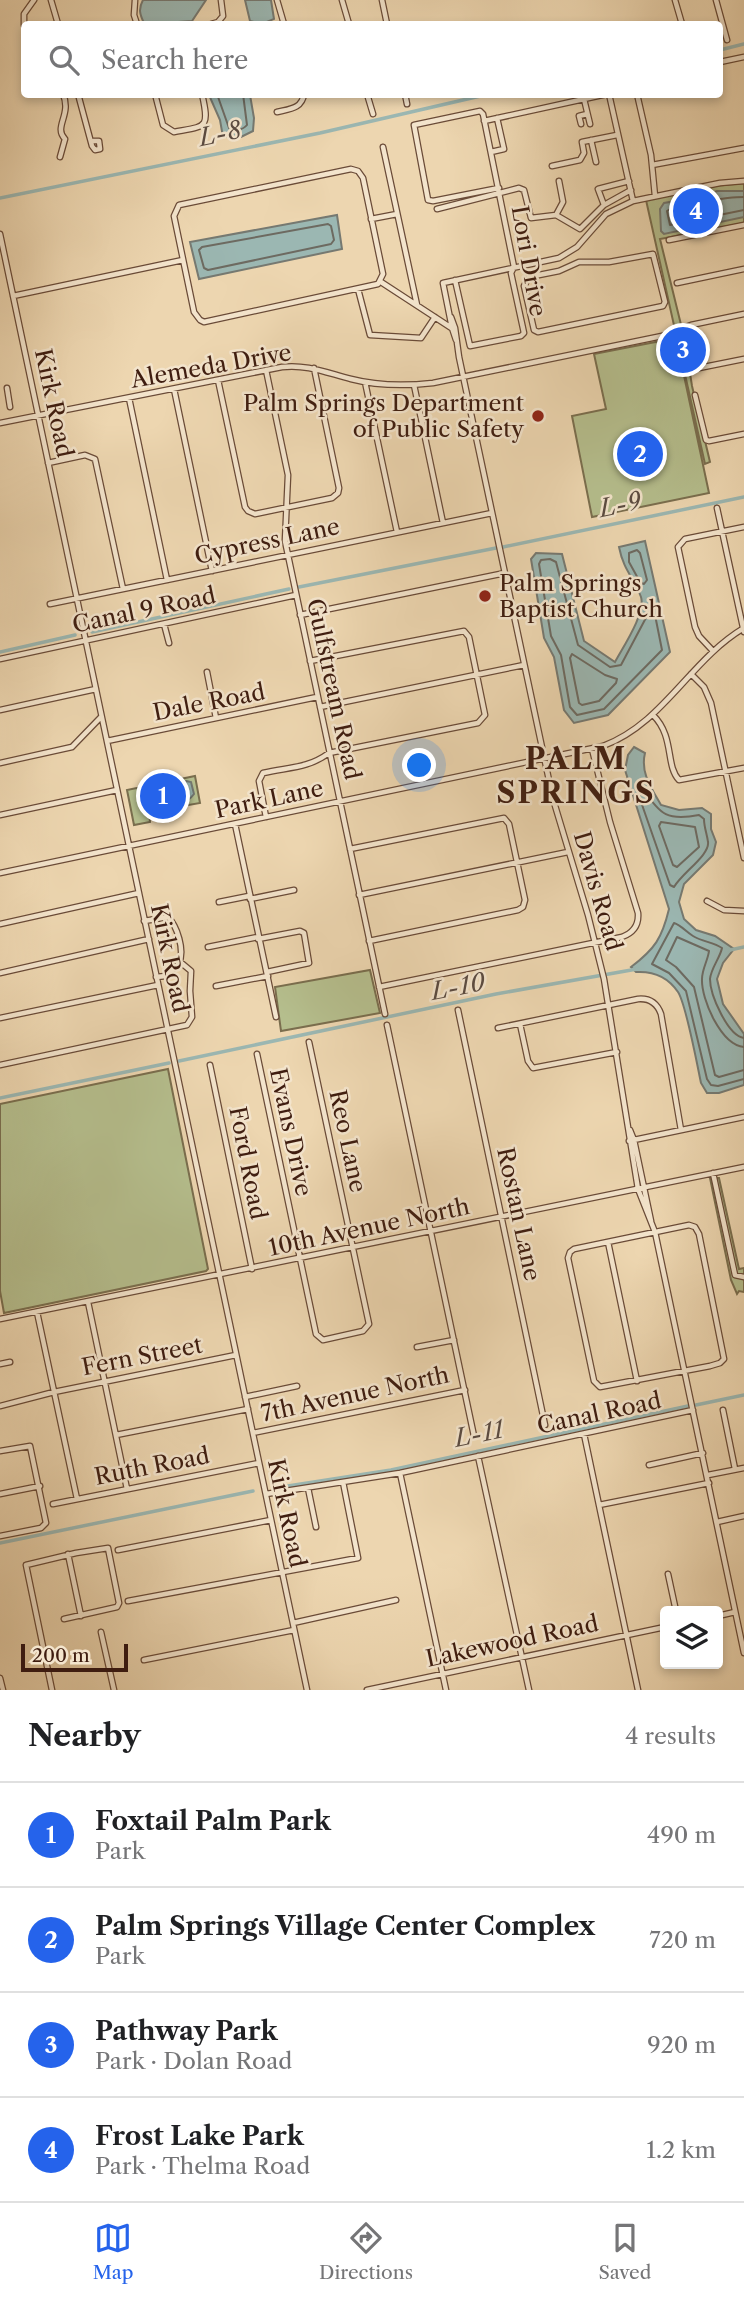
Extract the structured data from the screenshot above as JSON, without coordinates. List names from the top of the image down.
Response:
{
  "streets": {
    "street": [
      "Lori Drive",
      "Alemeda Drive",
      "Kirk Road",
      "Cypress Lane",
      "Canal 9 Road",
      "Gulfstream Road",
      "Dale Road",
      "Park Lane",
      "Davis Road",
      "Evans Drive",
      "Reo Lane",
      "Ford Road",
      "Rostan Lane",
      "10th Avenue North",
      "Fern Street",
      "7th Avenue North",
      "Canal Road",
      "Ruth Road",
      "Lakewood Road"
    ]
  },
  "crossings": [
    ["Lori Drive", "Davis Road"],
    ["Alemeda Drive", "Kirk Road"],
    ["Alemeda Drive", "Gulfstream Road"],
    ["Alemeda Drive", "Davis Road"],
    ["Kirk Road", "Cypress Lane"],
    ["Kirk Road", "Canal 9 Road"],
    ["Kirk Road", "Dale Road"],
    ["Kirk Road", "Park Lane"],
    ["Kirk Road", "10th Avenue North"],
    ["Kirk Road", "Fern Street"],
    ["Kirk Road", "7th Avenue North"],
    ["Kirk Road", "Canal Road"],
    ["Kirk Road", "Ruth Road"],
    ["Cypress Lane", "Gulfstream Road"],
    ["Cypress Lane", "Davis Road"],
    ["Canal 9 Road", "Gulfstream Road"],
    ["Gulfstream Road", "Dale Road"],
    ["Gulfstream Road", "Park Lane"],
    ["Park Lane", "Davis Road"],
    ["Davis Road", "10th Avenue North"],
    ["Davis Road", "Canal Road"],
    ["Evans Drive", "Reo Lane"],
    ["Evans Drive", "10th Avenue North"],
    ["Reo Lane", "10th Avenue North"],
    ["Ford Road", "10th Avenue North"],
    ["Rostan Lane", "10th Avenue North"]
  ],
  "districts": ["PALM SPRINGS"],
  "water": [
    "L-8",
    "L-9",
    "L-10",
    "L-11"
  ],
  "places": ["Palm Springs Department of Public Safety", "Palm Springs Baptist Church"],
  "scale_bar": "200 m",
  "page": {
    "search": "Search here",
    "pins": [
      "4",
      "3",
      "2",
      "1"
    ],
    "scale": "200 m",
    "heading": ["Nearby", "4 results"],
    "list": [
      {
        "mark": "1",
        "name": "Foxtail Palm Park",
        "note": "Park",
        "value": "490 m"
      },
      {
        "mark": "2",
        "name": "Palm Springs Village Center Complex",
        "note": "Park",
        "value": "720 m"
      },
      {
        "mark": "3",
        "name": "Pathway Park",
        "note": "Park · Dolan Road",
        "value": "920 m"
      },
      {
        "mark": "4",
        "name": "Frost Lake Park",
        "note": "Park · Thelma Road",
        "value": "1.2 km"
      }
    ],
    "nav": ["Map", "Directions", "Saved"]
  }
}
